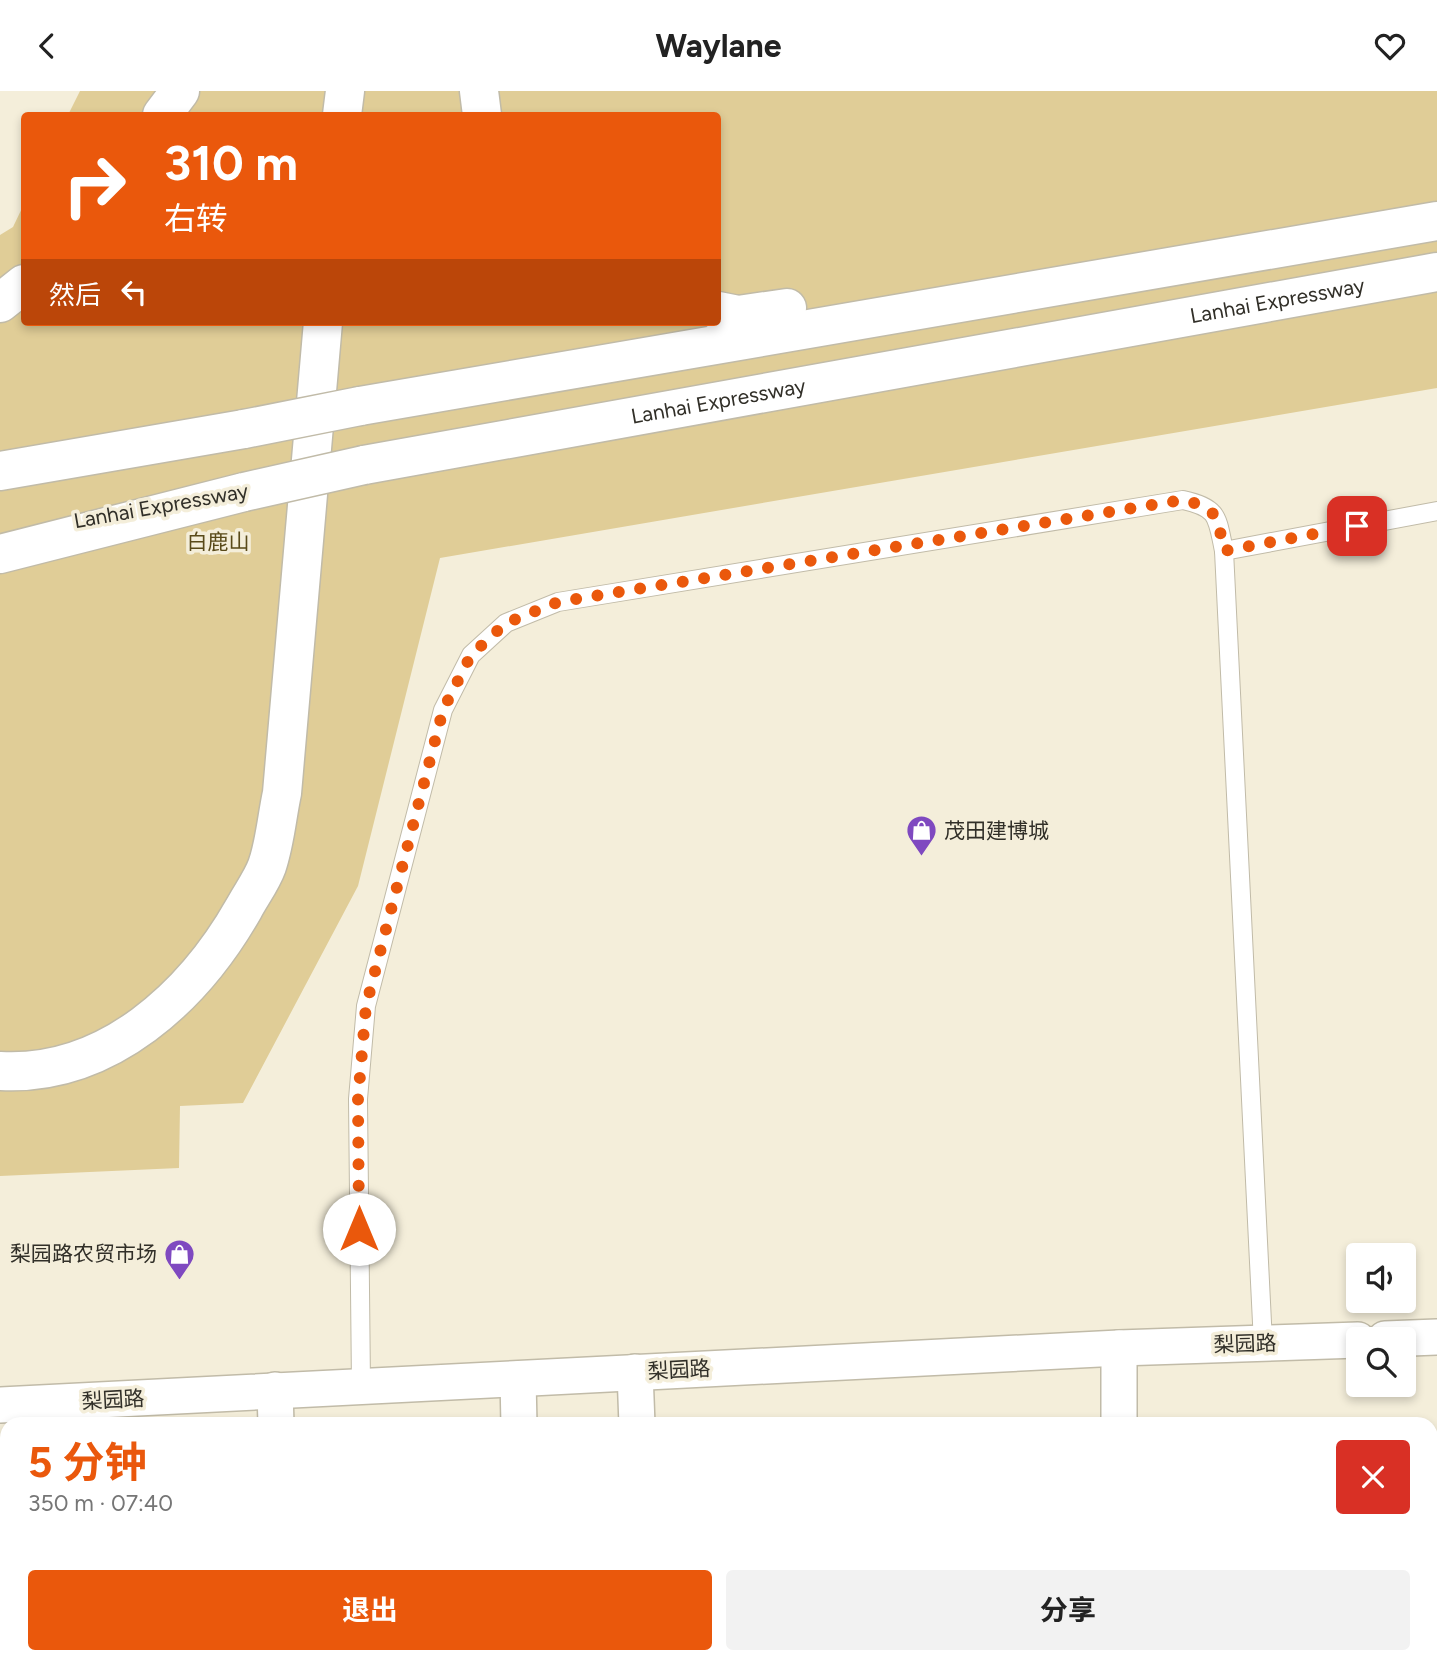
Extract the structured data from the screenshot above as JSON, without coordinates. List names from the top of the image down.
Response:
{
  "streets": {
    "highway": ["Lanhai Expressway"],
    "street": ["梨园路"]
  },
  "parks": ["白鹿山"],
  "places": {
    "shop": ["茂田建博城", "梨园路农贸市场"]
  },
  "page": {
    "header": "Waylane",
    "turn": ["310 m", "右转"],
    "then": "然后",
    "heading": ["5 分钟", "350 m · 07:40"],
    "buttons": ["退出", "分享"]
  }
}
